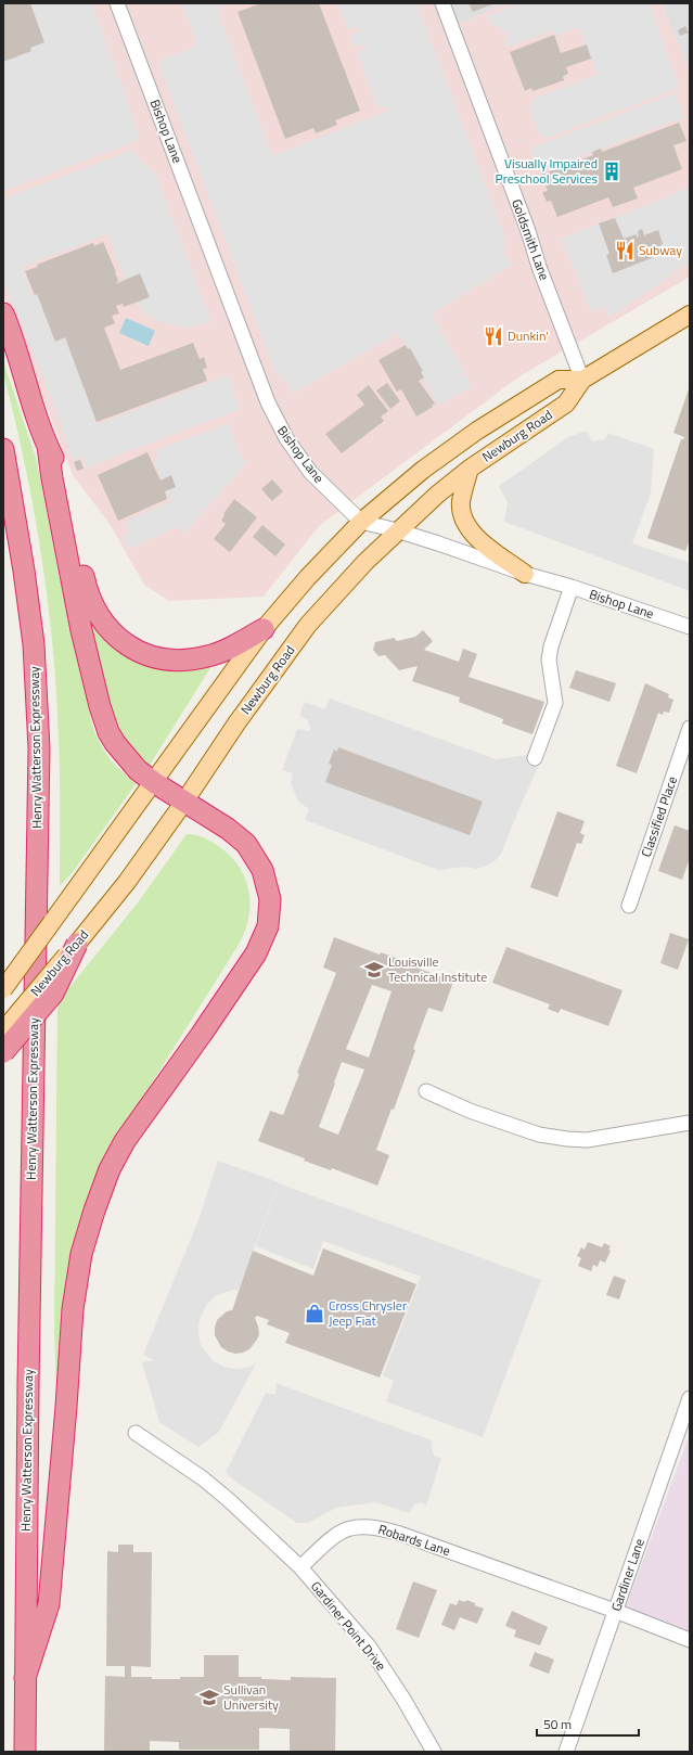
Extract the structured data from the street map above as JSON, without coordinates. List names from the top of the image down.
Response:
{
  "streets": {
    "highway": ["Henry Watterson Expressway"],
    "main road": ["Newburg Road"],
    "street": [
      "Bishop Lane",
      "Goldsmith Lane",
      "Classified Place",
      "Robards Lane",
      "Gardiner Lane",
      "Gardiner Point Drive"
    ]
  },
  "crossings": [
    ["Bishop Lane", "Newburg Road"],
    ["Goldsmith Lane", "Newburg Road"],
    ["Robards Lane", "Gardiner Lane"],
    ["Robards Lane", "Gardiner Point Drive"]
  ],
  "places": {
    "building": ["Visually Impaired Preschool Services"],
    "restaurant": ["Subway", "Dunkin'"],
    "school or university": ["Louisville Technical Institute", "Sullivan University"],
    "shop": ["Cross Chrysler Jeep Fiat"]
  },
  "scale_bar": "50 m"
}
